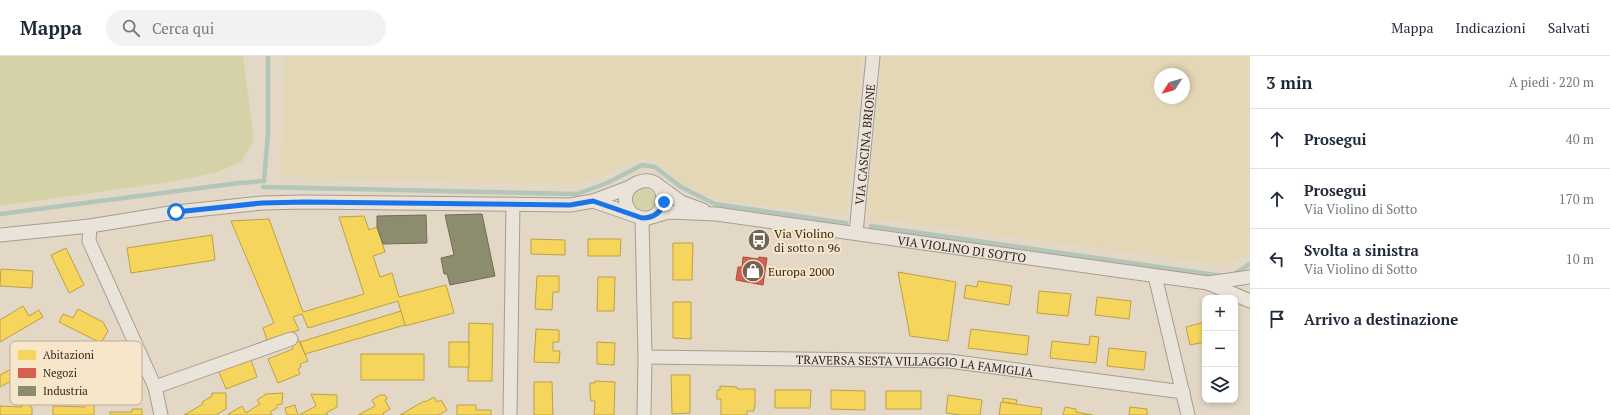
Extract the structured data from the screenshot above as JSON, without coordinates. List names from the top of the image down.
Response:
{
  "streets": {
    "street": ["VIA CASCINA BRIONE", "VIA VIOLINO DI SOTTO", "TRAVERSA SESTA VILLAGGIO LA FAMIGLIA"]
  },
  "crossings": [
    ["VIA CASCINA BRIONE", "VIA VIOLINO DI SOTTO"]
  ],
  "places": {
    "bus stop": ["Via Violino di sotto n 96"],
    "shop": ["Europa 2000"]
  },
  "legend": ["Abitazioni", "Negozi", "Industria"],
  "north": "bottom left",
  "page": {
    "header": "Mappa",
    "search": "Cerca qui",
    "nav": ["Mappa", "Indicazioni", "Salvati"],
    "heading": ["3 min", "A piedi · 220 m"],
    "list": [
      ["Prosegui", "40 m"],
      ["Prosegui", "Via Violino di Sotto", "170 m"],
      ["Svolta a sinistra", "Via Violino di Sotto", "10 m"],
      "Arrivo a destinazione"
    ],
    "map_buttons": ["+", "−"]
  }
}
